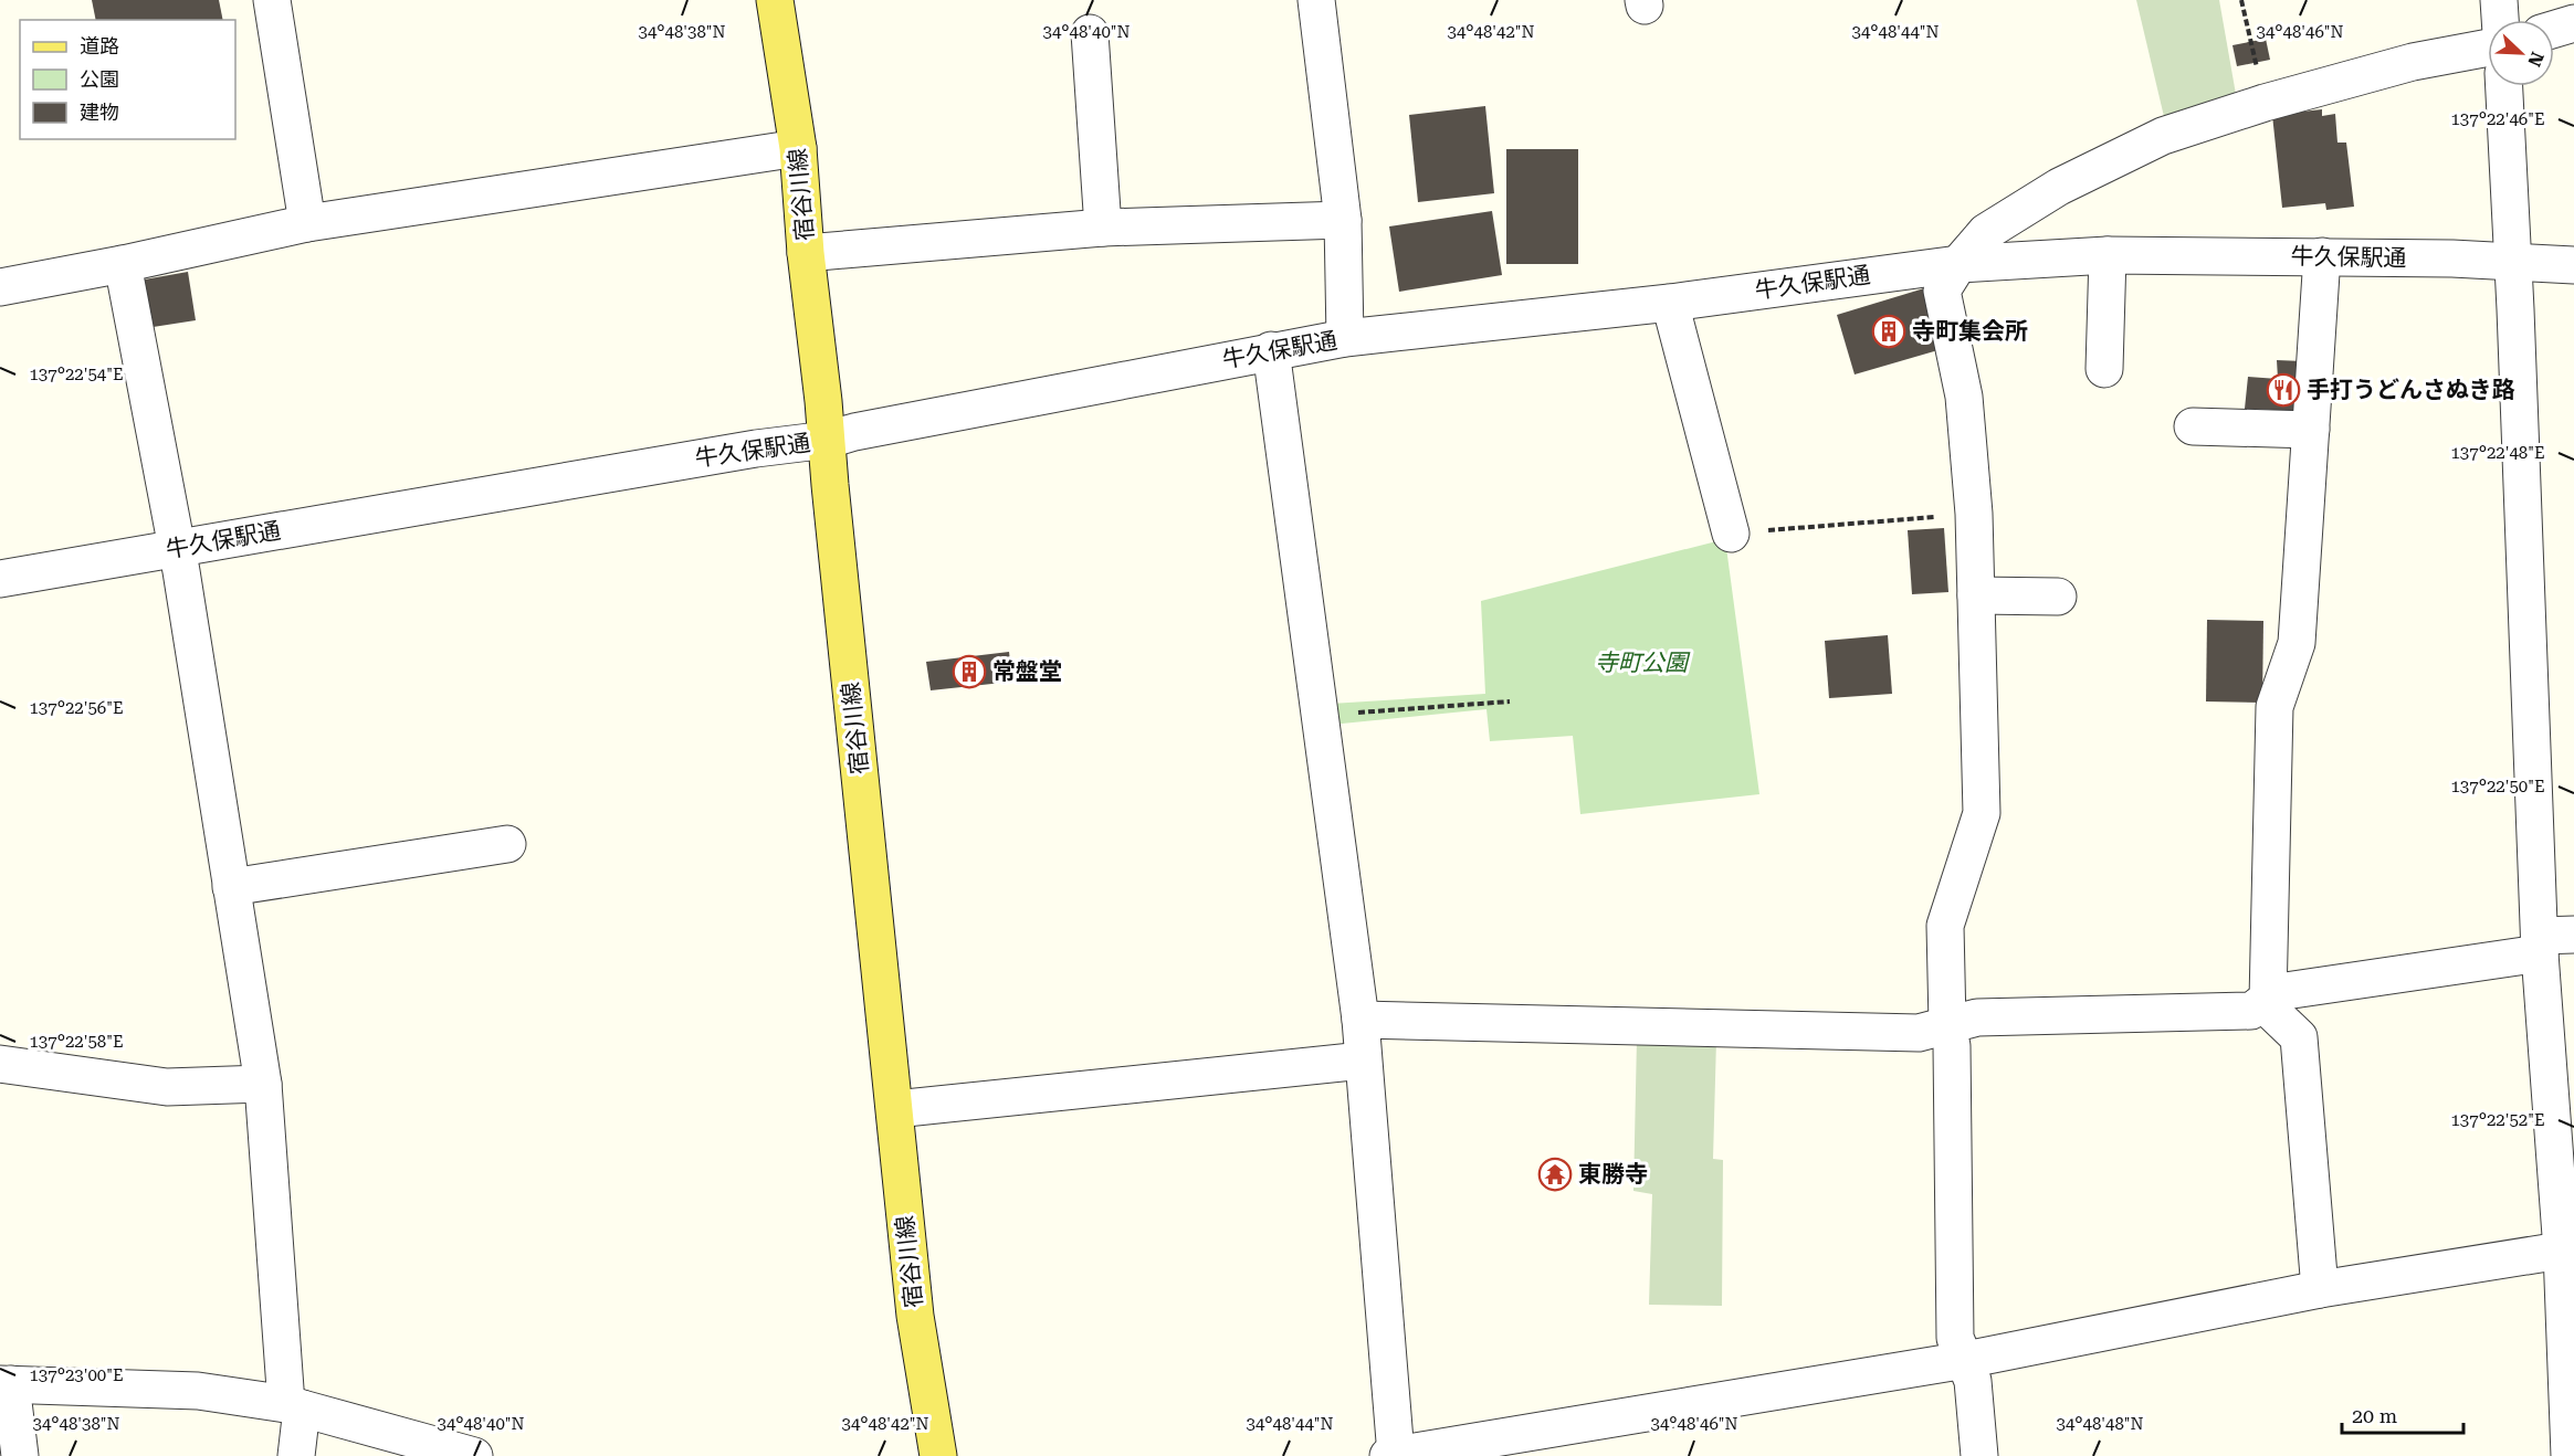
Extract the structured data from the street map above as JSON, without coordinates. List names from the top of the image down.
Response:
{
  "streets": {
    "main road": ["宿谷川線"],
    "street": ["牛久保駅通"]
  },
  "crossings": [
    ["宿谷川線", "牛久保駅通"]
  ],
  "parks": ["寺町公園"],
  "places": {
    "building": ["寺町集会所", "常盤堂"],
    "restaurant": ["手打うどんさぬき路"],
    "temple": ["東勝寺"]
  },
  "legend": ["道路", "公園", "建物"],
  "scale_bar": "20 m",
  "north": "bottom right",
  "coordinates": [
    "34°48'38\"N",
    "34°48'40\"N",
    "34°48'42\"N",
    "34°48'44\"N",
    "34°48'46\"N",
    "137°22'46\"E",
    "137°22'54\"E",
    "137°22'48\"E",
    "137°22'56\"E",
    "137°22'50\"E",
    "137°22'58\"E",
    "137°22'52\"E",
    "137°23'00\"E",
    "34°48'48\"N"
  ]
}
